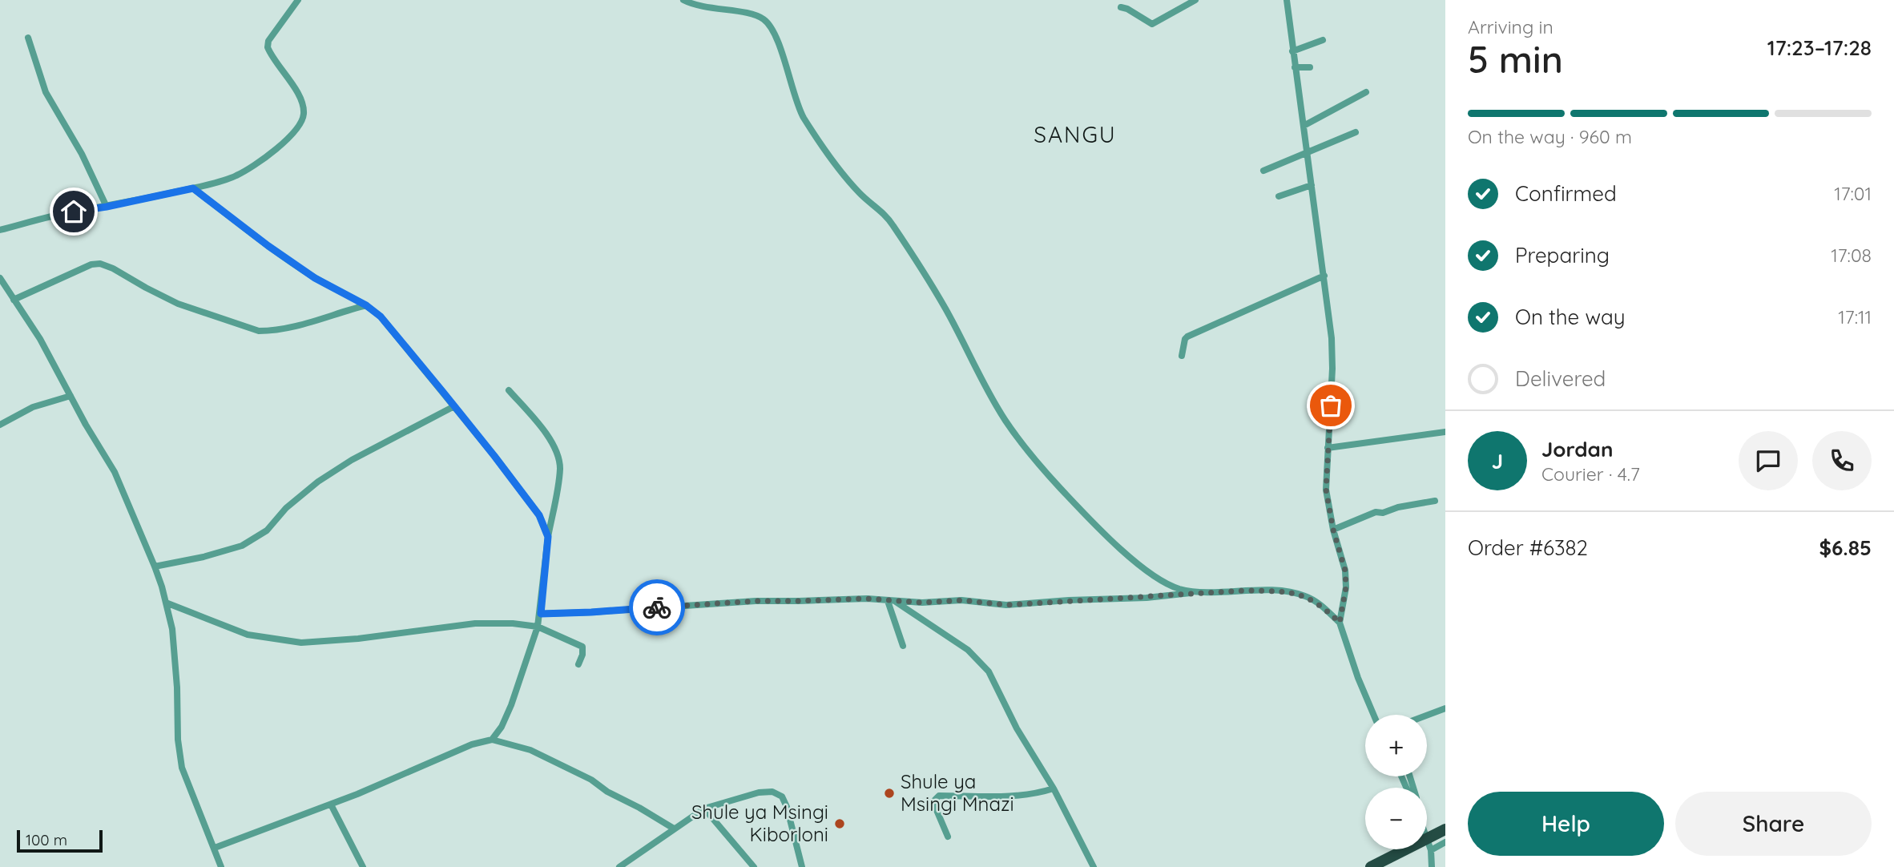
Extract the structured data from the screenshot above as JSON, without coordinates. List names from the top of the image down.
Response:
{
  "districts": ["SANGU"],
  "places": ["Shule ya Msingi Mnazi", "Shule ya Msingi Kiborloni"],
  "scale_bar": "100 m",
  "page": {
    "heading": ["5 min", "Arriving in", "17:23–17:28"],
    "panel": [
      "Jordan",
      "Courier · 4.7",
      "Order #6382",
      "$6.85"
    ],
    "bar": "On the way · 960 m",
    "list": [
      ["Confirmed", "17:01"],
      ["Preparing", "17:08"],
      ["On the way", "17:11"],
      "Delivered"
    ],
    "round": "J",
    "map_buttons": ["+", "−"],
    "buttons": ["Help", "Share"],
    "scale": "100 m"
  }
}
